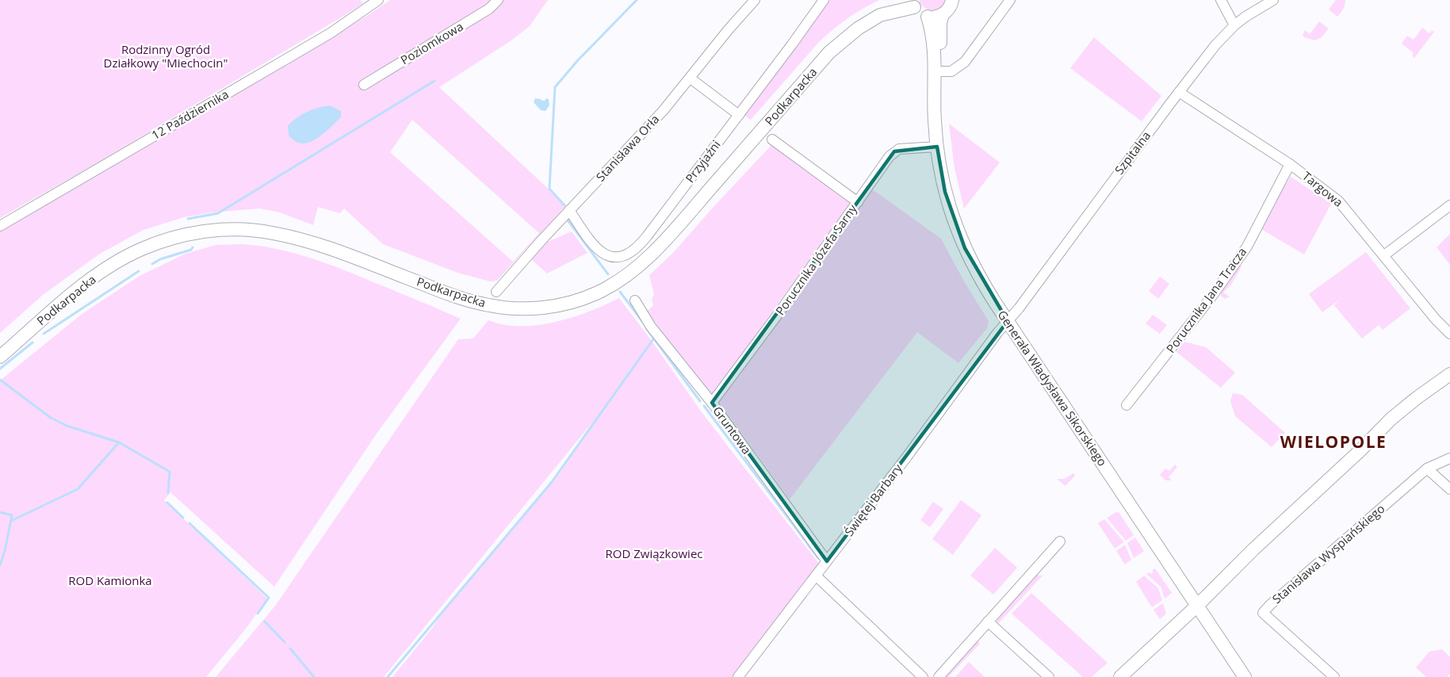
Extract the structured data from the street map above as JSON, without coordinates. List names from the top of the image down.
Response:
{
  "streets": {
    "street": [
      "Poziomkowa",
      "Podkarpacka",
      "12 Października",
      "Stanisława Orła",
      "Szpitalna",
      "Przyjaźni",
      "Targowa",
      "Porucznika Józefa Sarny",
      "Porucznika Jana Tracza",
      "Generała Władysława Sikorskiego",
      "Gruntowa",
      "Świętej Barbary",
      "Stanisława Wyspiańskiego"
    ]
  },
  "crossings": [
    ["Stanisława Orła", "Przyjaźni"],
    ["Szpitalna", "Targowa"],
    ["Szpitalna", "Generała Władysława Sikorskiego"],
    ["Szpitalna", "Świętej Barbary"],
    ["Targowa", "Porucznika Jana Tracza"],
    ["Porucznika Józefa Sarny", "Generała Władysława Sikorskiego"],
    ["Porucznika Józefa Sarny", "Gruntowa"],
    ["Generała Władysława Sikorskiego", "Świętej Barbary"],
    ["Gruntowa", "Świętej Barbary"]
  ],
  "districts": ["WIELOPOLE"],
  "parks": ["Rodzinny Ogród Działkowy \"Miechocin\"", "ROD Związkowiec", "ROD Kamionka"]
}
